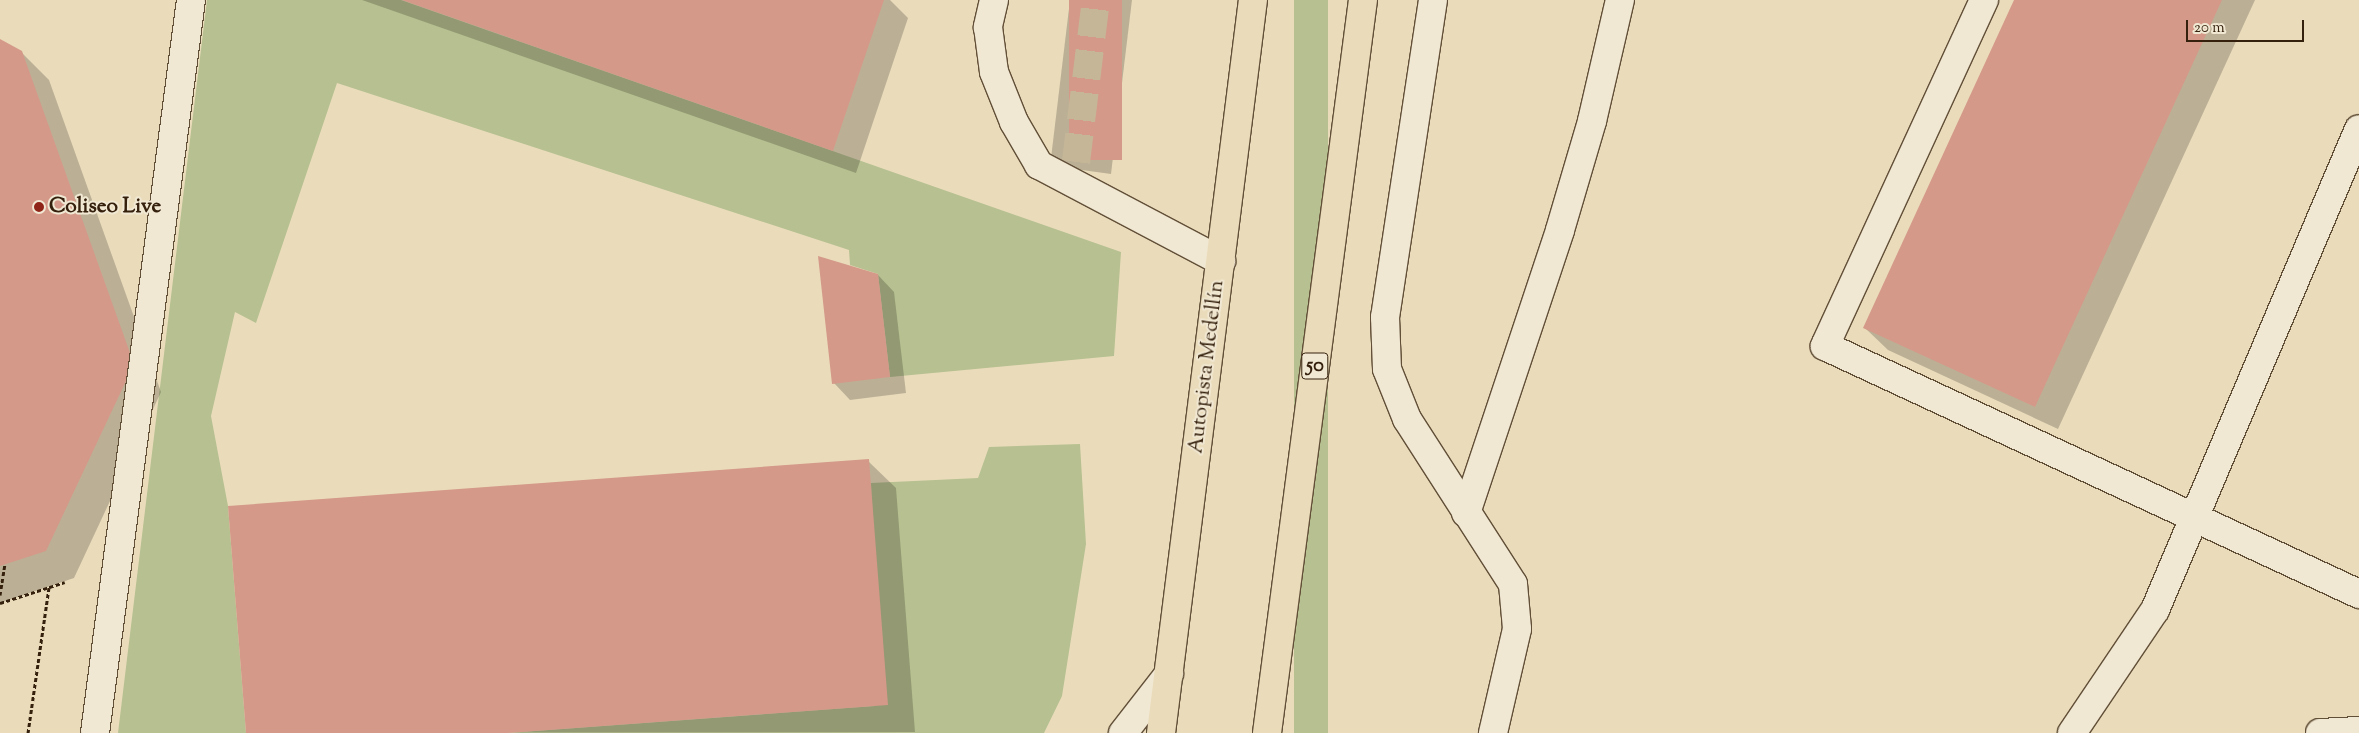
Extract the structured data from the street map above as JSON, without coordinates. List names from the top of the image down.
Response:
{
  "streets": {
    "highway": ["50", "Autopista Medellín"]
  },
  "places": ["Coliseo Live"],
  "scale_bar": "20 m"
}
